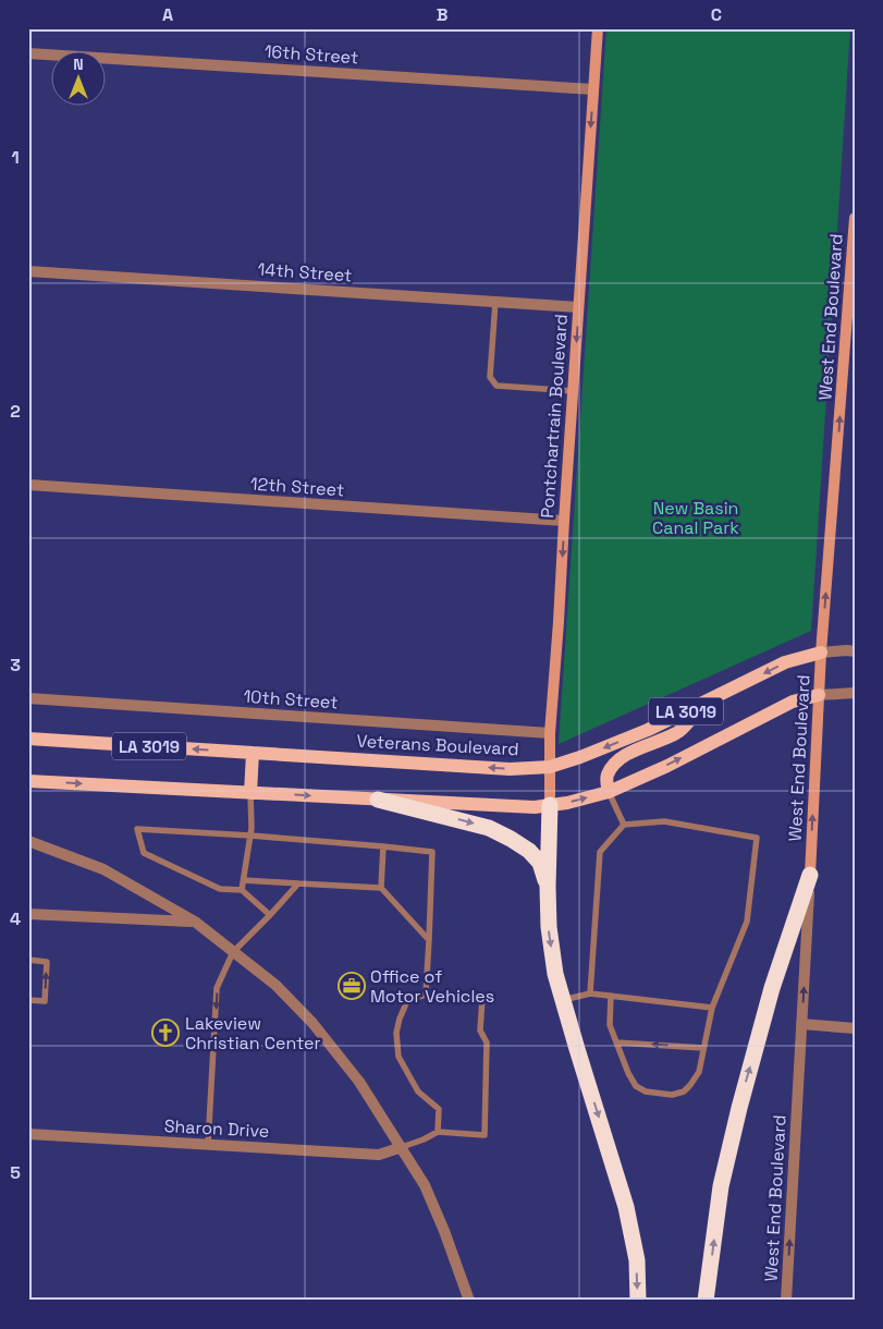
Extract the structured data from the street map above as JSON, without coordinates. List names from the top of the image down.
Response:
{
  "streets": {
    "main road": [
      "West End Boulevard",
      "Pontchartrain Boulevard",
      "LA 3019",
      "Veterans Boulevard"
    ],
    "street": [
      "16th Street",
      "14th Street",
      "12th Street",
      "10th Street",
      "Sharon Drive"
    ]
  },
  "crossings": [
    ["16th Street", "Pontchartrain Boulevard"],
    ["14th Street", "Pontchartrain Boulevard"],
    ["West End Boulevard", "LA 3019"],
    ["West End Boulevard", "Veterans Boulevard"],
    ["Pontchartrain Boulevard", "12th Street"],
    ["Pontchartrain Boulevard", "10th Street"],
    ["Pontchartrain Boulevard", "LA 3019"],
    ["Pontchartrain Boulevard", "Veterans Boulevard"]
  ],
  "one_way": ["West End Boulevard", "Pontchartrain Boulevard"],
  "parks": ["New Basin Canal Park"],
  "places": {
    "office": ["Office of Motor Vehicles"],
    "church": ["Lakeview Christian Center"]
  },
  "north": "top",
  "grid": {
    "columns": ["A", "B", "C"],
    "rows": [
      "1",
      "2",
      "3",
      "4",
      "5"
    ]
  }
}
